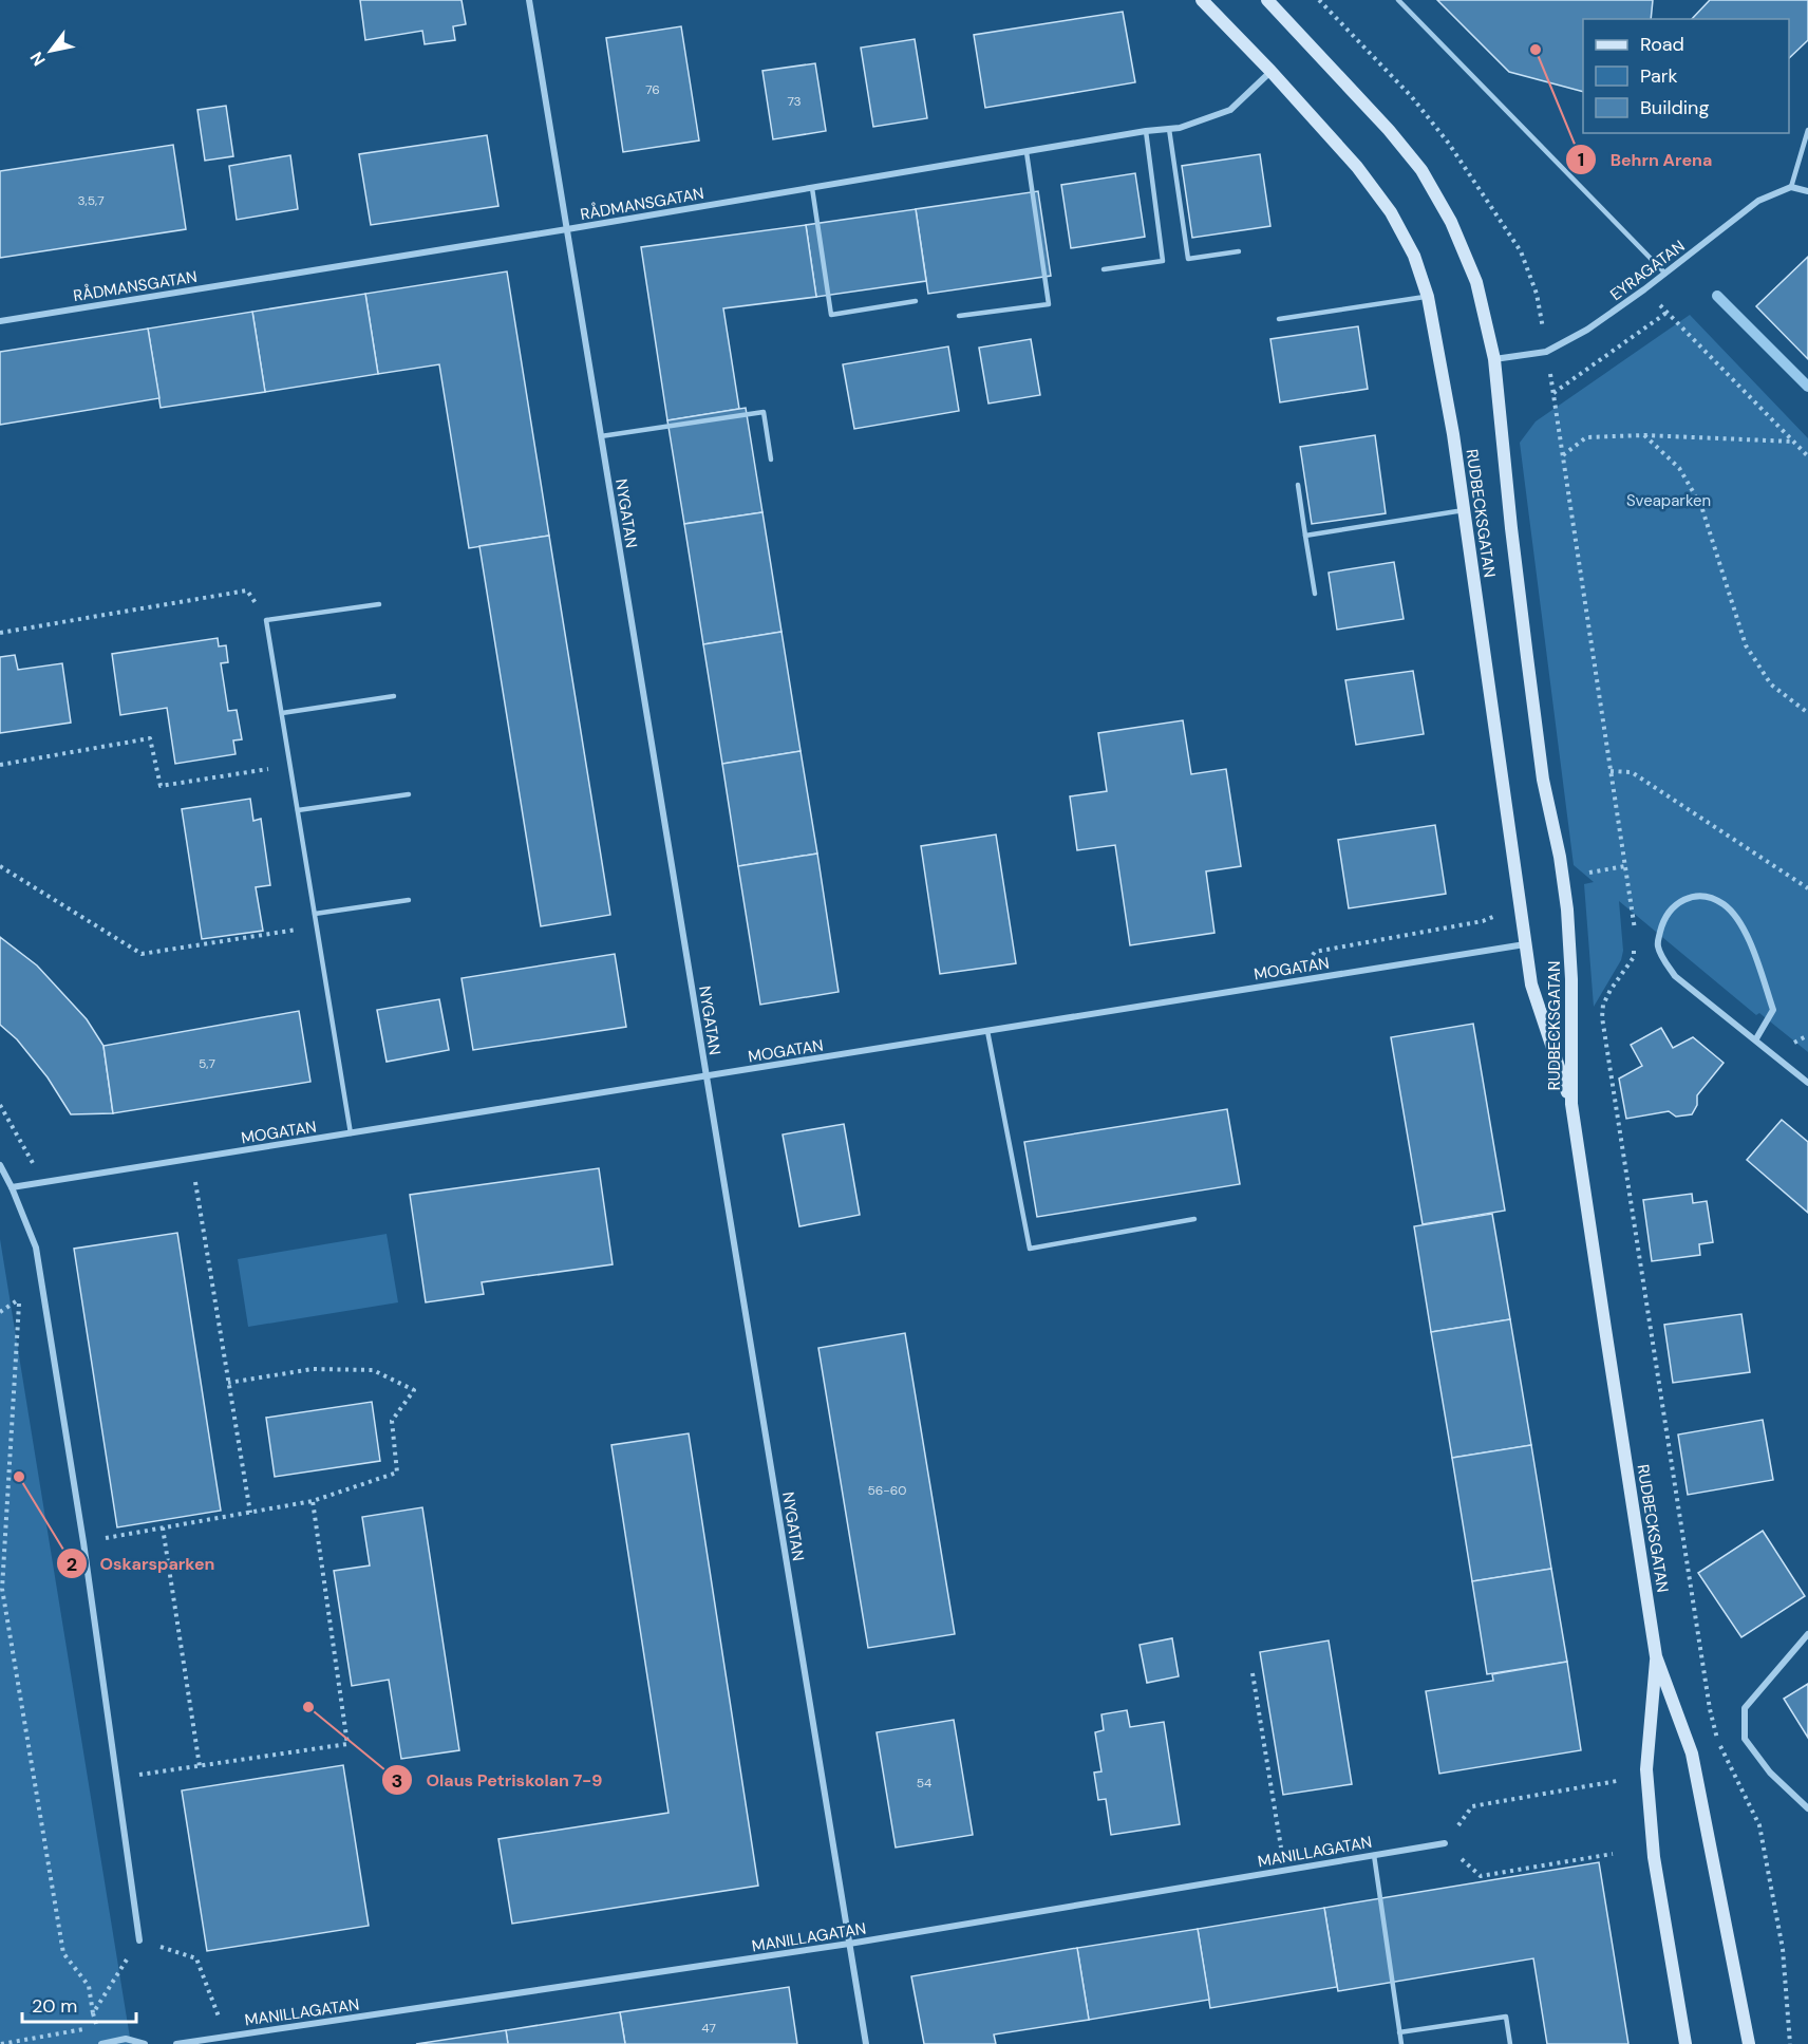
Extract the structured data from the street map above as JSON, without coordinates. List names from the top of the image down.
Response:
{
  "streets": {
    "main road": ["RUDBECKSGATAN"],
    "street": [
      "RÅDMANSGATAN",
      "EYRAGATAN",
      "NYGATAN",
      "MOGATAN",
      "MANILLAGATAN"
    ]
  },
  "crossings": [
    ["RÅDMANSGATAN", "NYGATAN"],
    ["RÅDMANSGATAN", "RUDBECKSGATAN"],
    ["EYRAGATAN", "RUDBECKSGATAN"],
    ["NYGATAN", "MOGATAN"],
    ["NYGATAN", "MANILLAGATAN"],
    ["RUDBECKSGATAN", "MOGATAN"]
  ],
  "parks": ["Sveaparken"],
  "places": ["Behrn Arena", "Oskarsparken", "Olaus Petriskolan 7-9"],
  "house_numbers": [
    "76",
    "73",
    "3,5,7",
    "5,7",
    "56-60",
    "54",
    "47"
  ],
  "legend": ["Road", "Park", "Building"],
  "scale_bar": "20 m",
  "north": "bottom left"
}
